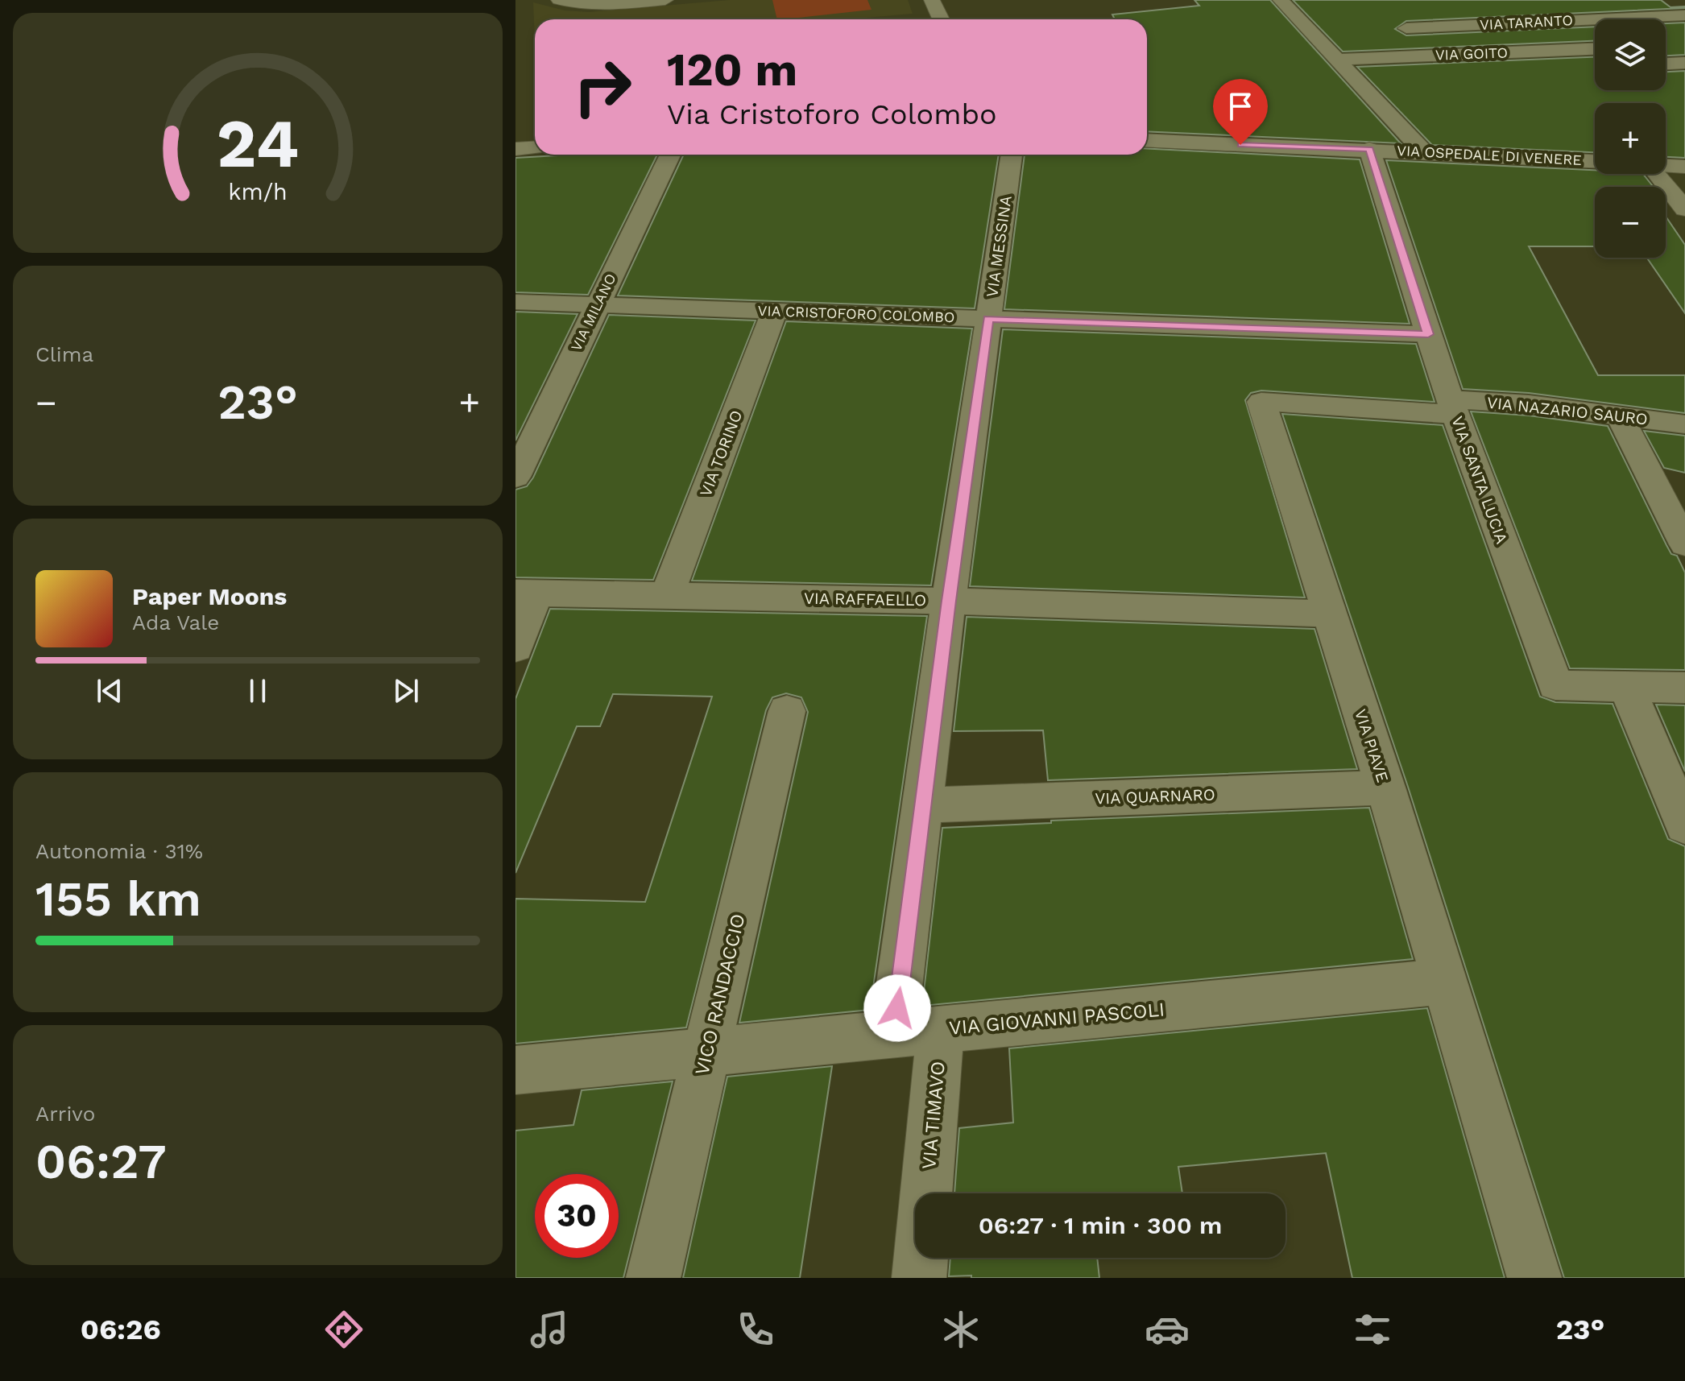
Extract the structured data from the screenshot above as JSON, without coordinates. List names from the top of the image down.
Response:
{
  "streets": {
    "street": [
      "VIA TARANTO",
      "VIA GOITO",
      "VIA OSPEDALE DI VENERE",
      "VIA MESSINA",
      "VIA MILANO",
      "VIA CRISTOFORO COLOMBO",
      "VIA NAZARIO SAURO",
      "VIA TORINO",
      "VIA SANTA LUCIA",
      "VIA RAFFAELLO",
      "VIA PIAVE",
      "VIA QUARNARO",
      "VICO RANDACCIO",
      "VIA GIOVANNI PASCOLI",
      "VIA TIMAVO"
    ]
  },
  "crossings": [
    ["VIA OSPEDALE DI VENERE", "VIA SANTA LUCIA"],
    ["VIA MESSINA", "VIA CRISTOFORO COLOMBO"],
    ["VIA MESSINA", "VIA RAFFAELLO"],
    ["VIA MESSINA", "VIA QUARNARO"],
    ["VIA MESSINA", "VIA GIOVANNI PASCOLI"],
    ["VIA MESSINA", "VIA TIMAVO"],
    ["VIA MILANO", "VIA CRISTOFORO COLOMBO"],
    ["VIA CRISTOFORO COLOMBO", "VIA TORINO"],
    ["VIA CRISTOFORO COLOMBO", "VIA SANTA LUCIA"],
    ["VIA NAZARIO SAURO", "VIA SANTA LUCIA"],
    ["VIA NAZARIO SAURO", "VIA PIAVE"],
    ["VIA TORINO", "VIA RAFFAELLO"],
    ["VIA SANTA LUCIA", "VIA PIAVE"],
    ["VIA RAFFAELLO", "VIA PIAVE"],
    ["VIA PIAVE", "VIA QUARNARO"],
    ["VIA PIAVE", "VIA GIOVANNI PASCOLI"],
    ["VICO RANDACCIO", "VIA GIOVANNI PASCOLI"],
    ["VIA GIOVANNI PASCOLI", "VIA TIMAVO"]
  ],
  "page": {
    "map_buttons": ["+", "−"],
    "turn": ["120 m", "Via Cristoforo Colombo"],
    "tile": [
      "Clima",
      ["Autonomia · 31%", "155 km"],
      ["Arrivo", "06:27"]
    ],
    "heat": ["−", "23°", "+"],
    "song": ["Paper Moons", "Ada Vale"],
    "limit": "30",
    "trip": "06:27 · 1 min · 300 m",
    "tabs": ["06:26", "23°"],
    "gauge": ["24", "km/h"]
  }
}
